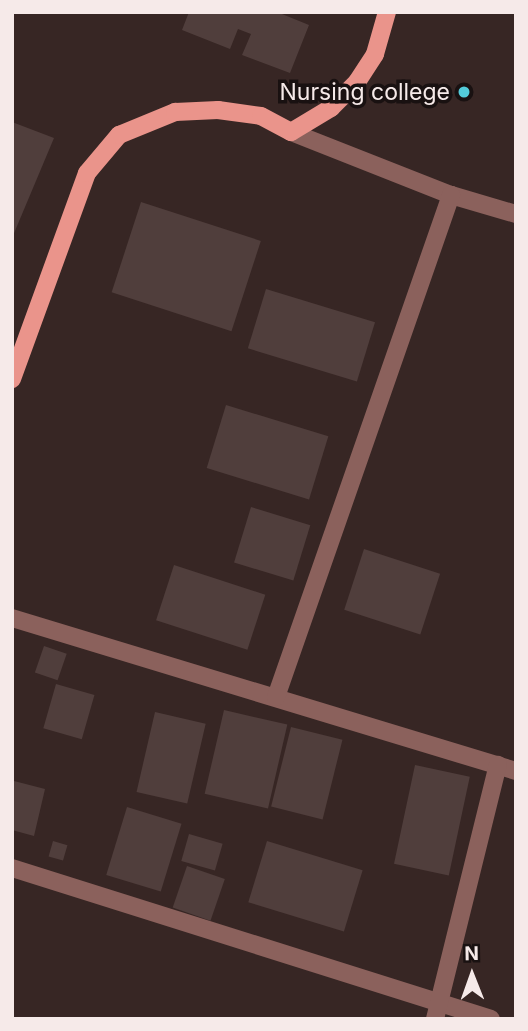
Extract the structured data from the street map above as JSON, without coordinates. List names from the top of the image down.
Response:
{
  "places": ["Nursing college"],
  "north": "top"
}
